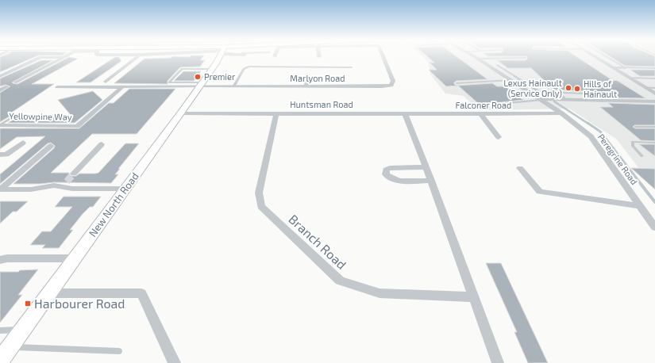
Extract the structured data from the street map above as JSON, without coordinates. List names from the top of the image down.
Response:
{
  "streets": {
    "street": [
      "Marlyon Road",
      "Huntsman Road",
      "Falconer Road",
      "Yellowpine Way",
      "Peregrine Road",
      "New North Road",
      "Branch Road"
    ]
  },
  "crossings": [
    ["Marlyon Road", "New North Road"],
    ["Huntsman Road", "Falconer Road"],
    ["Huntsman Road", "New North Road"],
    ["Huntsman Road", "Branch Road"],
    ["Falconer Road", "Peregrine Road"]
  ],
  "places": {
    "other": ["Premier", "Lexus Hainault (Service Only)", "Hills of Hainault"],
    "transit": ["Harbourer Road"]
  }
}
